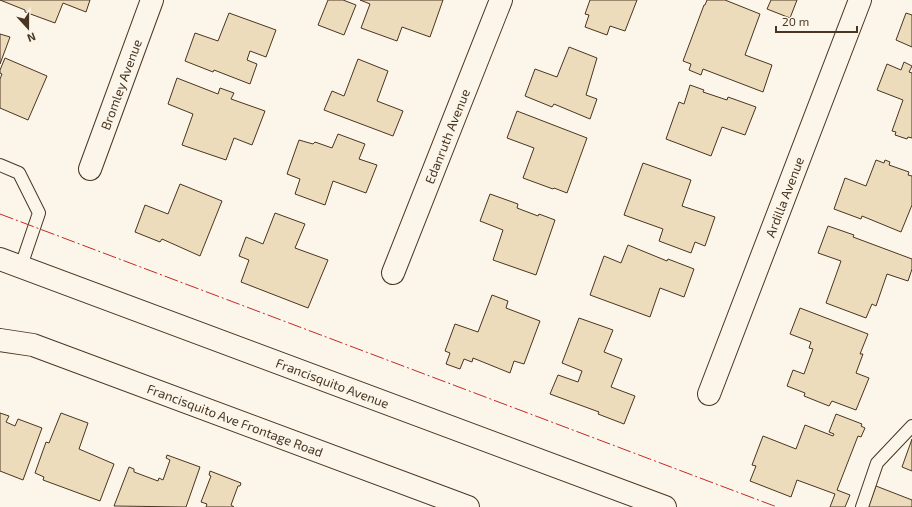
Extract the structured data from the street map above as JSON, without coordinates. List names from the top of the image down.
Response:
{
  "streets": {
    "street": [
      "Bromley Avenue",
      "Edanruth Avenue",
      "Ardilla Avenue",
      "Francisquito Avenue",
      "Francisquito Ave Frontage Road"
    ]
  },
  "scale_bar": "20 m",
  "north": "bottom"
}
